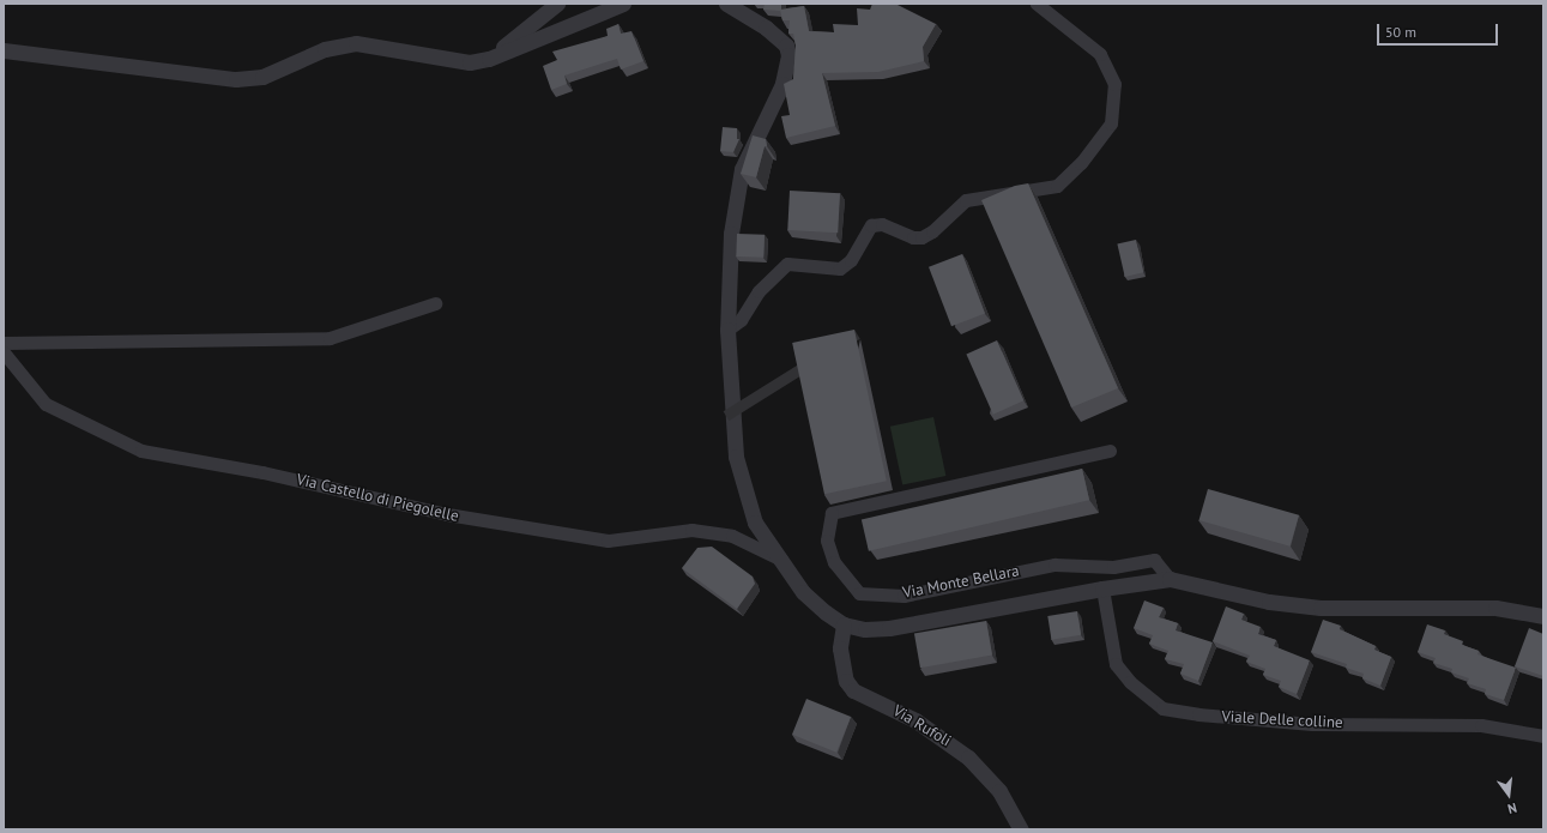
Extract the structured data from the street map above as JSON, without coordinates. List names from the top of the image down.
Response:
{
  "streets": {
    "street": [
      "Via Castello di Piegolelle",
      "Via Monte Bellara",
      "Viale Delle colline",
      "Via Rufoli"
    ]
  },
  "scale_bar": "50 m",
  "north": "bottom"
}
